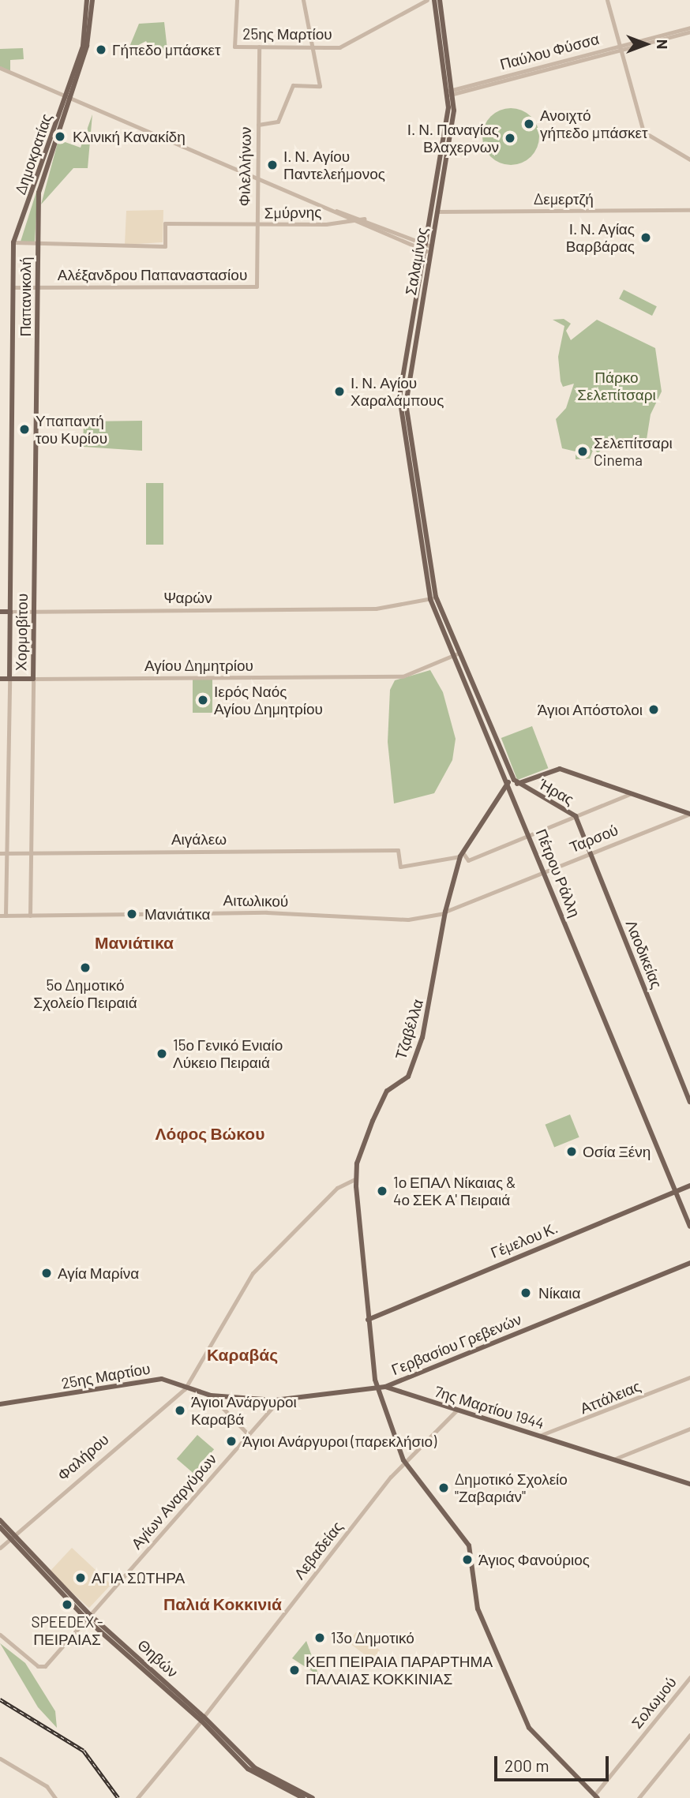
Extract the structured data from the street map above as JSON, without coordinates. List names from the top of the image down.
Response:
{
  "streets": {
    "main road": [
      "25ης Μαρτίου",
      "Δημοκρατίας",
      "Σαλαμίνος",
      "Παπανικολή",
      "Ψαρών",
      "Χορμοβίτου",
      "Αγίου Δημητρίου",
      "Ήρας",
      "Πέτρου Ράλλη",
      "Λαοδικείας",
      "Τζαβέλλα",
      "Γέμελου Κ.",
      "Γερβασίου Γρεβενών",
      "7ης Μαρτίου 1944",
      "Θηβών"
    ],
    "street": [
      "Παύλου Φύσσα",
      "Φιλελλήνων",
      "Δεμερτζή",
      "Σμύρνης",
      "Αλέξανδρου Παπαναστασίου",
      "Ταρσού",
      "Αιγάλεω",
      "Αιτωλικού",
      "Αττάλειας",
      "Φαλήρου",
      "Αγίων Αναργύρων",
      "Λεβαδείας",
      "Σολωμού"
    ]
  },
  "crossings": [
    ["25ης Μαρτίου", "Φιλελλήνων"],
    ["25ης Μαρτίου", "7ης Μαρτίου 1944"],
    ["25ης Μαρτίου", "Φαλήρου"],
    ["25ης Μαρτίου", "Αγίων Αναργύρων"],
    ["Παύλου Φύσσα", "Σαλαμίνος"],
    ["Δημοκρατίας", "Σμύρνης"],
    ["Δημοκρατίας", "Αλέξανδρου Παπαναστασίου"],
    ["Δημοκρατίας", "Παπανικολή"],
    ["Δημοκρατίας", "Ψαρών"],
    ["Δημοκρατίας", "Αγίου Δημητρίου"],
    ["Φιλελλήνων", "Σμύρνης"],
    ["Φιλελλήνων", "Αλέξανδρου Παπαναστασίου"],
    ["Δεμερτζή", "Σαλαμίνος"],
    ["Σμύρνης", "Παπανικολή"],
    ["Σαλαμίνος", "Πέτρου Ράλλη"],
    ["Αλέξανδρου Παπαναστασίου", "Παπανικολή"],
    ["Παπανικολή", "Χορμοβίτου"],
    ["Ψαρών", "Χορμοβίτου"],
    ["Ψαρών", "Πέτρου Ράλλη"],
    ["Χορμοβίτου", "Αγίου Δημητρίου"],
    ["Χορμοβίτου", "Αιγάλεω"],
    ["Χορμοβίτου", "Αιτωλικού"],
    ["Αγίου Δημητρίου", "Πέτρου Ράλλη"],
    ["Ήρας", "Λαοδικείας"],
    ["Ταρσού", "Πέτρου Ράλλη"],
    ["Ταρσού", "Αιτωλικού"],
    ["Ταρσού", "Λαοδικείας"],
    ["Ταρσού", "Τζαβέλλα"],
    ["Αιγάλεω", "Τζαβέλλα"],
    ["Πέτρου Ράλλη", "Τζαβέλλα"],
    ["Πέτρου Ράλλη", "Γέμελου Κ."],
    ["Αιτωλικού", "Τζαβέλλα"],
    ["Τζαβέλλα", "Γέμελου Κ."],
    ["Τζαβέλλα", "7ης Μαρτίου 1944"],
    ["Τζαβέλλα", "Φαλήρου"],
    ["Τζαβέλλα", "Λεβαδείας"],
    ["Τζαβέλλα", "Σολωμού"],
    ["Γερβασίου Γρεβενών", "7ης Μαρτίου 1944"],
    ["Αττάλειας", "7ης Μαρτίου 1944"],
    ["7ης Μαρτίου 1944", "Αγίων Αναργύρων"],
    ["7ης Μαρτίου 1944", "Λεβαδείας"],
    ["Φαλήρου", "Θηβών"],
    ["Αγίων Αναργύρων", "Θηβών"],
    ["Λεβαδείας", "Θηβών"]
  ],
  "districts": [
    "Μανιάτικα",
    "Λόφος Βώκου",
    "Καραβάς",
    "Παλιά Κοκκινιά"
  ],
  "parks": ["Πάρκο Σελεπίτσαρι"],
  "places": [
    "Γήπεδο μπάσκετ",
    "Ανοιχτό γήπεδο μπάσκετ",
    "Κλινική Κανακίδη",
    "Ι. Ν. Παναγίας Βλαχερνων",
    "Ι. Ν. Αγίου Παντελεήμονος",
    "Ι. Ν. Αγίας Βαρβάρας",
    "Ι. Ν. Αγίου Χαραλάμπους",
    "Υπαπαντή του Κυρίου",
    "Σελεπίτσαρι Cinema",
    "Ιερός Ναός Αγίου Δημητρίου",
    "Άγιοι Απόστολοι",
    "Μανιάτικα",
    "5ο Δημοτικό Σχολείο Πειραιά",
    "15ο Γενικό Ενιαίο Λύκειο Πειραιά",
    "Οσία Ξένη",
    "1ο ΕΠΑΛ Νίκαιας & 4ο ΣΕΚ Α' Πειραιά",
    "Αγία Μαρίνα",
    "Νίκαια",
    "Άγιοι Ανάργυροι Καραβά",
    "Άγιοι Ανάργυροι (παρεκλήσιο)",
    "Δημοτικό Σχολείο \"Ζαβαριάν\"",
    "Άγιος Φανούριος",
    "ΑΓΙΑ ΣΩΤΗΡΑ",
    "SPEEDEX - ΠΕΙΡΑΙΑΣ",
    "13ο Δημοτικό",
    "ΚΕΠ ΠΕΙΡΑΙΑ ΠΑΡΑΡΤΗΜΑ ΠΑΛΑΙΑΣ ΚΟΚΚΙΝΙΑΣ"
  ],
  "scale_bar": "200 m",
  "north": "right"
}
